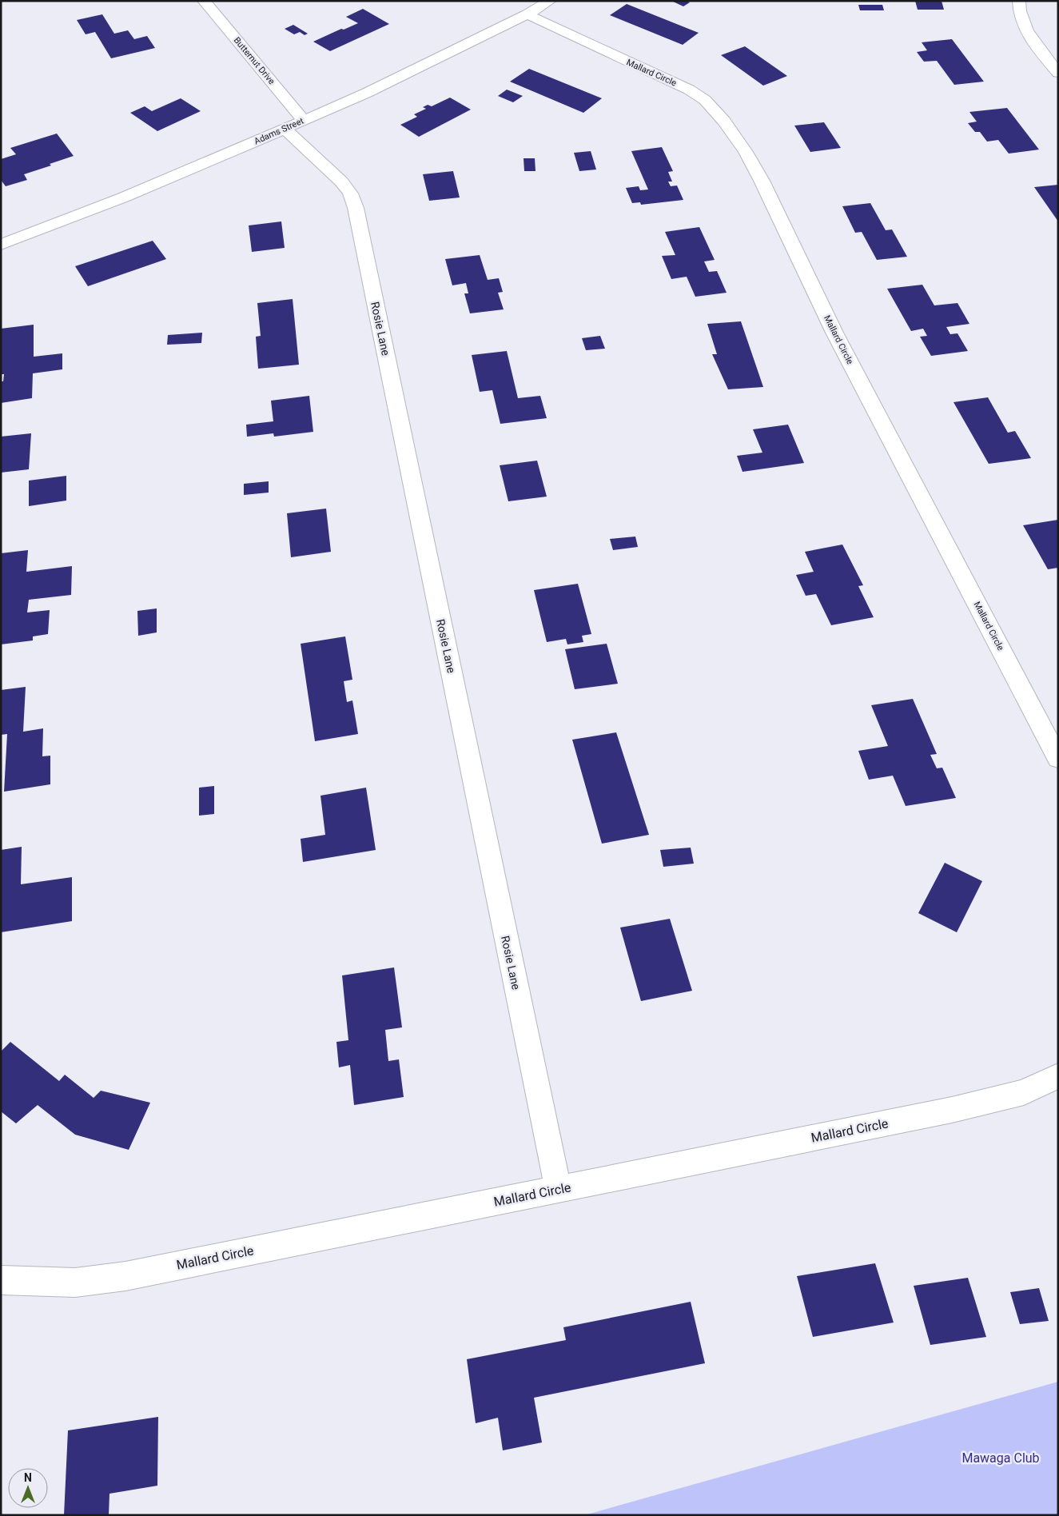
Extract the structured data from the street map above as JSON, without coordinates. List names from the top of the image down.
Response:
{
  "streets": {
    "street": [
      "Butternut Drive",
      "Mallard Circle",
      "Adams Street",
      "Rosie Lane"
    ]
  },
  "crossings": [
    ["Butternut Drive", "Adams Street"],
    ["Mallard Circle", "Adams Street"],
    ["Mallard Circle", "Rosie Lane"],
    ["Adams Street", "Rosie Lane"]
  ],
  "parks": ["Mawaga Club"],
  "north": "top"
}
